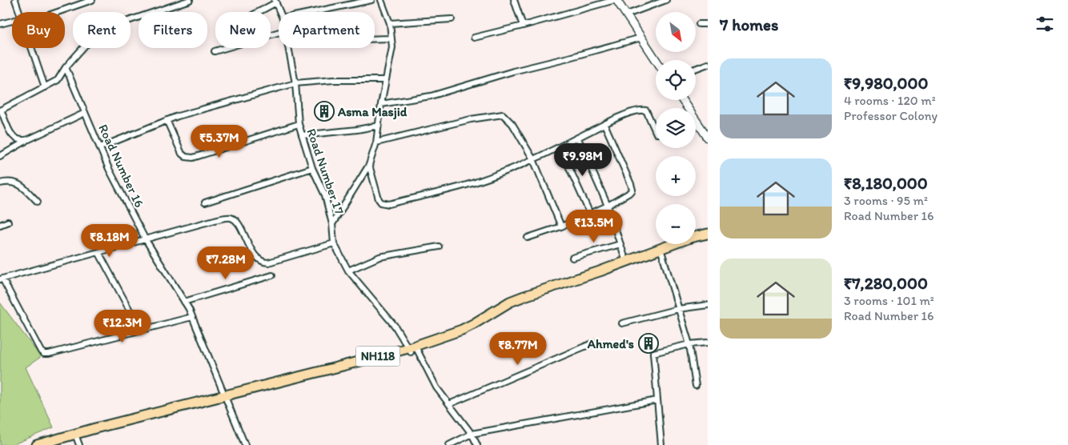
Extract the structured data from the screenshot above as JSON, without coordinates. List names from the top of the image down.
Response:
{
  "streets": {
    "highway": ["NH118"],
    "street": ["Road Number 16", "Road Number 17"]
  },
  "crossings": [
    ["Road Number 16", "NH118"],
    ["Road Number 17", "NH118"]
  ],
  "places": {
    "building": ["Asma Masjid", "Ahmed's"]
  },
  "north": "bottom right",
  "page": {
    "heading": "7 homes",
    "map_buttons": ["+", "−"],
    "chip": [
      "Buy",
      "Rent",
      "Filters",
      "New",
      "Apartment"
    ],
    "list": [
      {
        "name": "₹9,980,000",
        "note": "4 rooms · 120 m² · Professor Colony"
      },
      {
        "name": "₹8,180,000",
        "note": "3 rooms · 95 m² · Road Number 16"
      },
      {
        "name": "₹7,280,000",
        "note": "3 rooms · 101 m² · Road Number 16"
      }
    ],
    "price": [
      "₹5.37M",
      "₹9.98M",
      "₹13.5M",
      "₹8.18M",
      "₹7.28M",
      "₹12.3M",
      "₹8.77M"
    ]
  }
}
